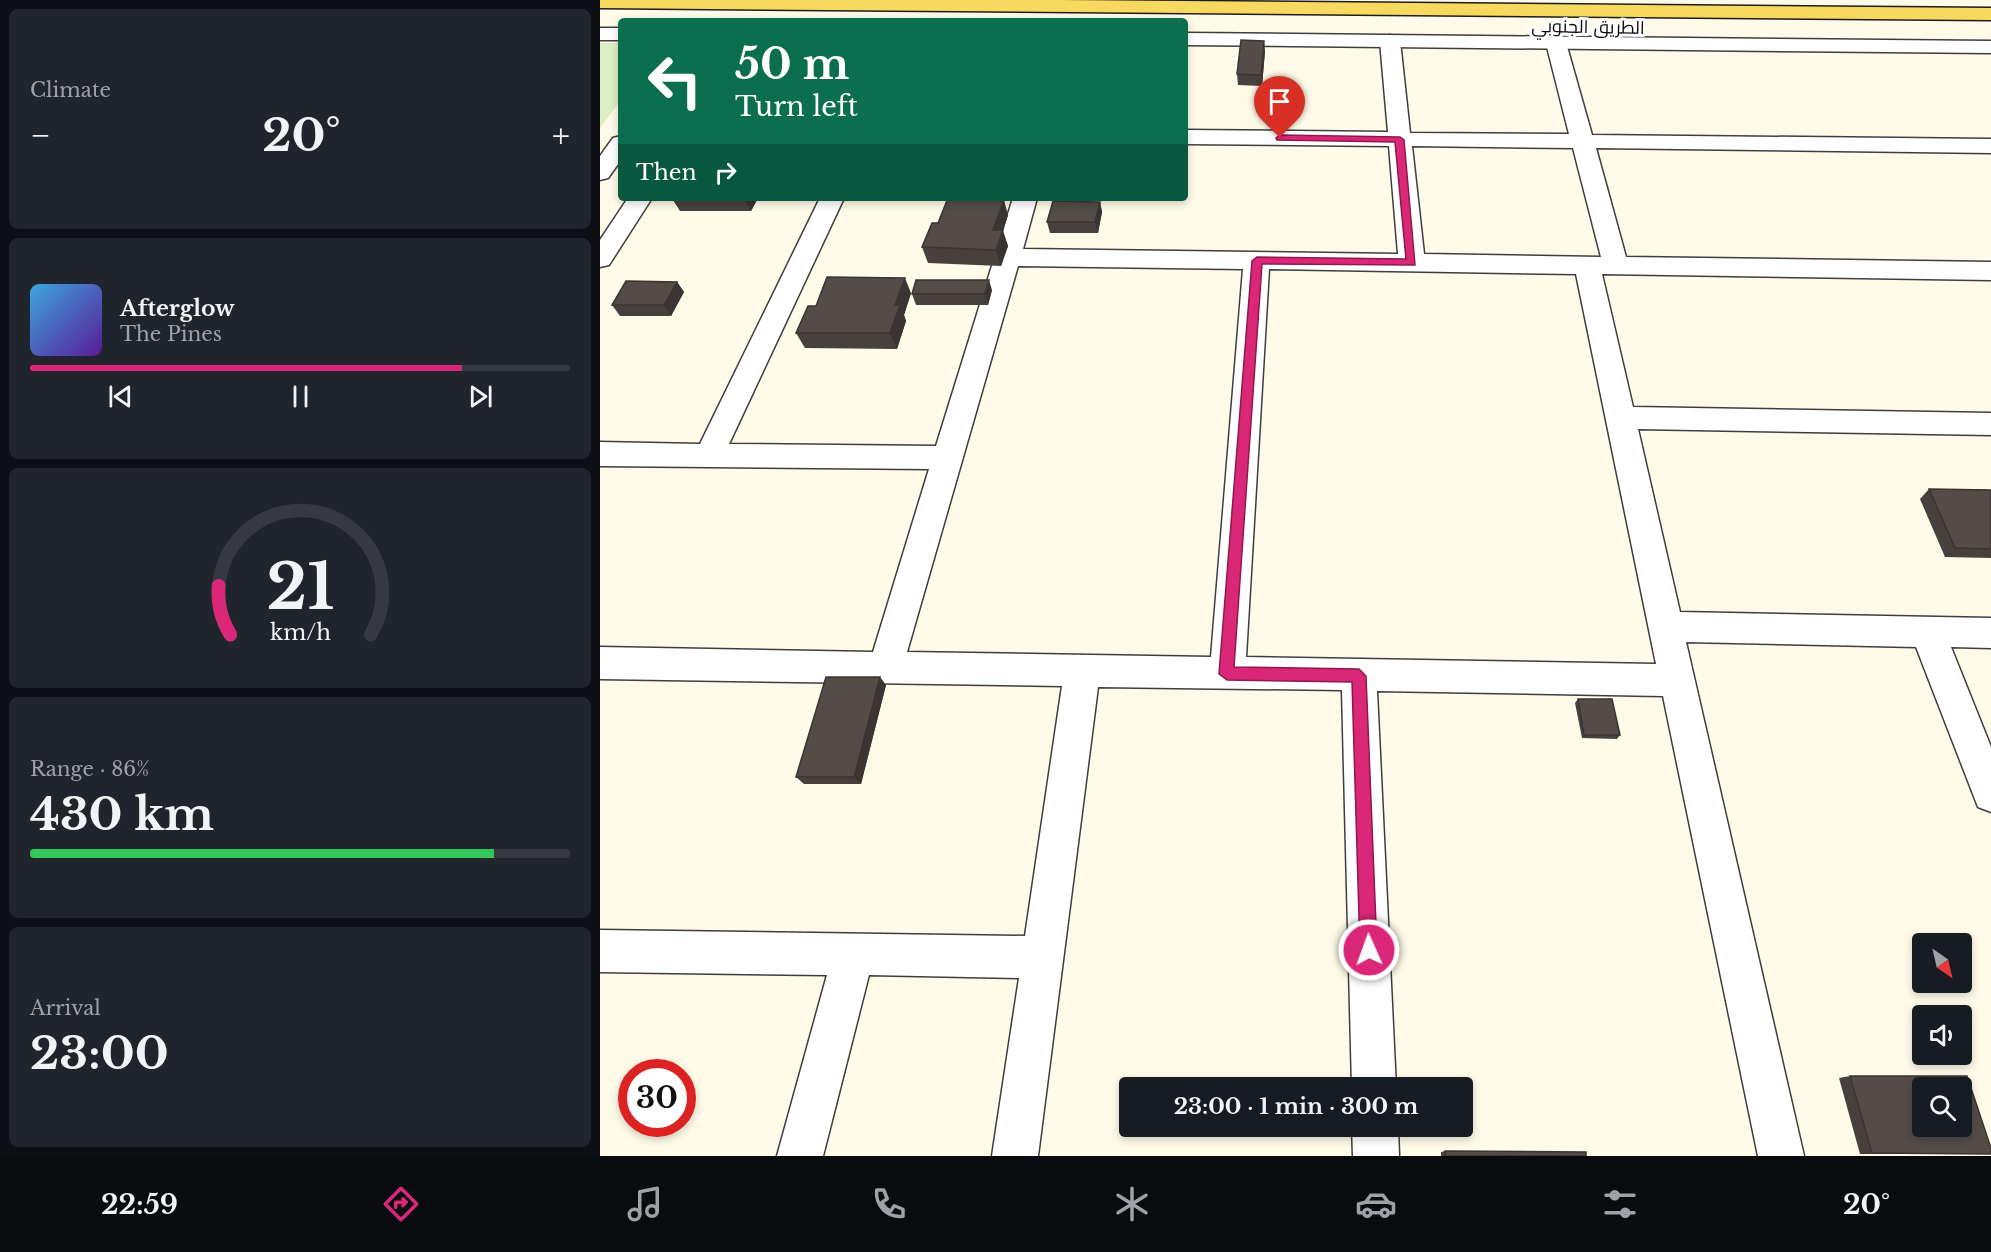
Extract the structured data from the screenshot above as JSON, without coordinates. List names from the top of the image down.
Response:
{
  "streets": {
    "main road": ["الطريق الجنوبي"]
  },
  "north": "bottom right",
  "page": {
    "tile": [
      "Climate",
      ["Range · 86%", "430 km"],
      ["Arrival", "23:00"]
    ],
    "turn": ["50 m", "Turn left"],
    "heat": ["−", "20°", "+"],
    "then": "Then",
    "song": ["Afterglow", "The Pines"],
    "limit": "30",
    "trip": "23:00 · 1 min · 300 m",
    "tabs": ["22:59", "20°"],
    "gauge": ["21", "km/h"]
  }
}
